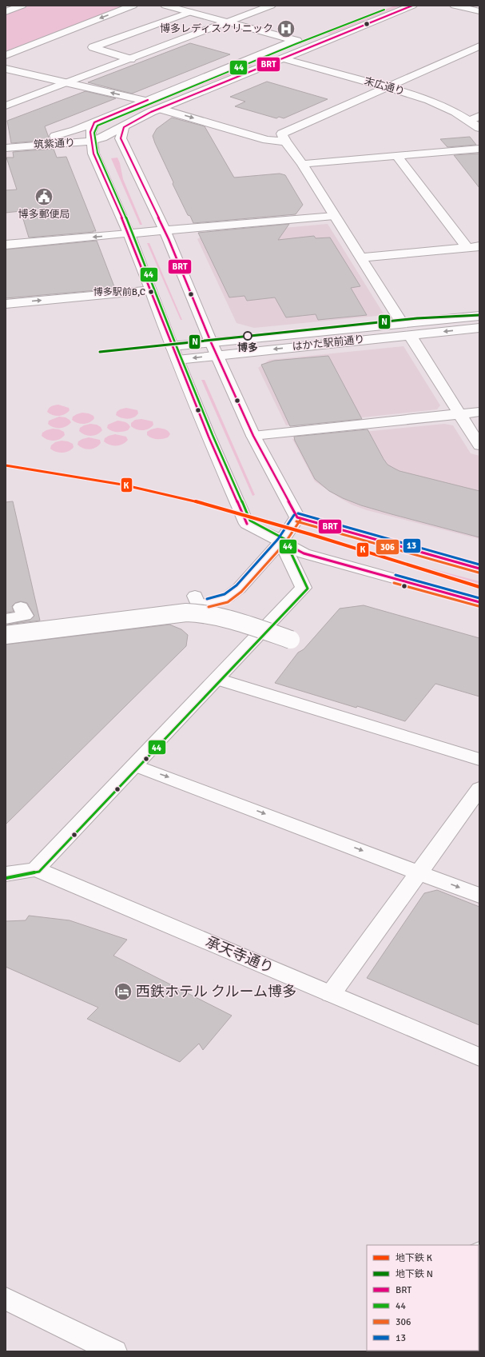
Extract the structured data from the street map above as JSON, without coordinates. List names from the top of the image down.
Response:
{
  "streets": {
    "street": [
      "末広通り",
      "筑紫通り",
      "はかた駅前通り",
      "承天寺通り"
    ]
  },
  "crossings": [
    ["末広通り", "筑紫通り"]
  ],
  "places": {
    "hospital": ["博多レディスクリニック"],
    "public building": ["博多郵便局"],
    "other": ["博多駅前B,C", "博多"],
    "hotel": ["西鉄ホテル クルーム博多"]
  },
  "lines": [
    "transit line BRT",
    "transit line 44",
    "metro line N",
    "metro line K",
    "transit line 13",
    "transit line 306"
  ],
  "legend": [
    "地下鉄 K",
    "地下鉄 N",
    "BRT",
    "44",
    "306",
    "13"
  ]
}
